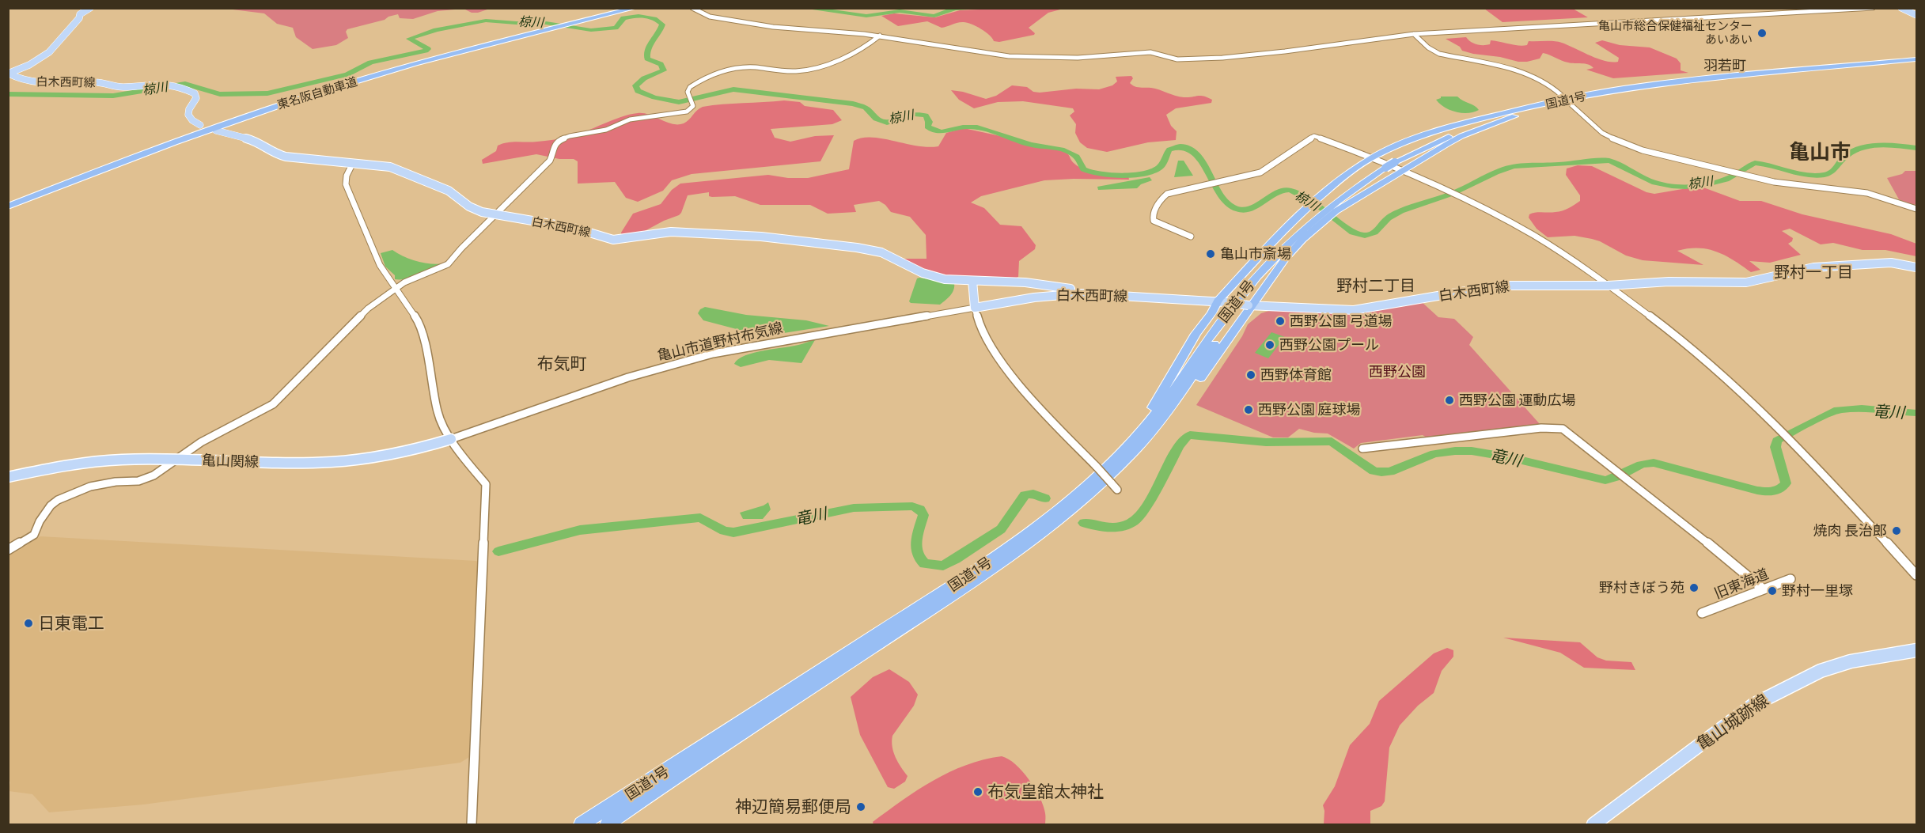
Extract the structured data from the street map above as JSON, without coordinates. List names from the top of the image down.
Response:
{
  "streets": {
    "highway": ["東名阪自動車道", "国道1号"],
    "main road": ["白木西町線", "亀山関線", "亀山城跡線"],
    "street": ["亀山市道野村布気線", "旧東海道"]
  },
  "crossings": [
    ["白木西町線", "亀山市道野村布気線"],
    ["亀山市道野村布気線", "亀山関線"]
  ],
  "districts": [
    "羽若町",
    "亀山市",
    "野村一丁目",
    "野村二丁目",
    "布気町"
  ],
  "water": ["椋川", "竜川"],
  "parks": ["西野公園"],
  "places": [
    "亀山市総合保健福祉センター あいあい",
    "亀山市斎場",
    "西野公園 弓道場",
    "西野公園プール",
    "西野体育館",
    "西野公園 運動広場",
    "西野公園 庭球場",
    "焼肉 長治郎",
    "野村きぼう苑",
    "野村一里塚",
    "日東電工",
    "布気皇舘太神社",
    "神辺簡易郵便局"
  ]
}
